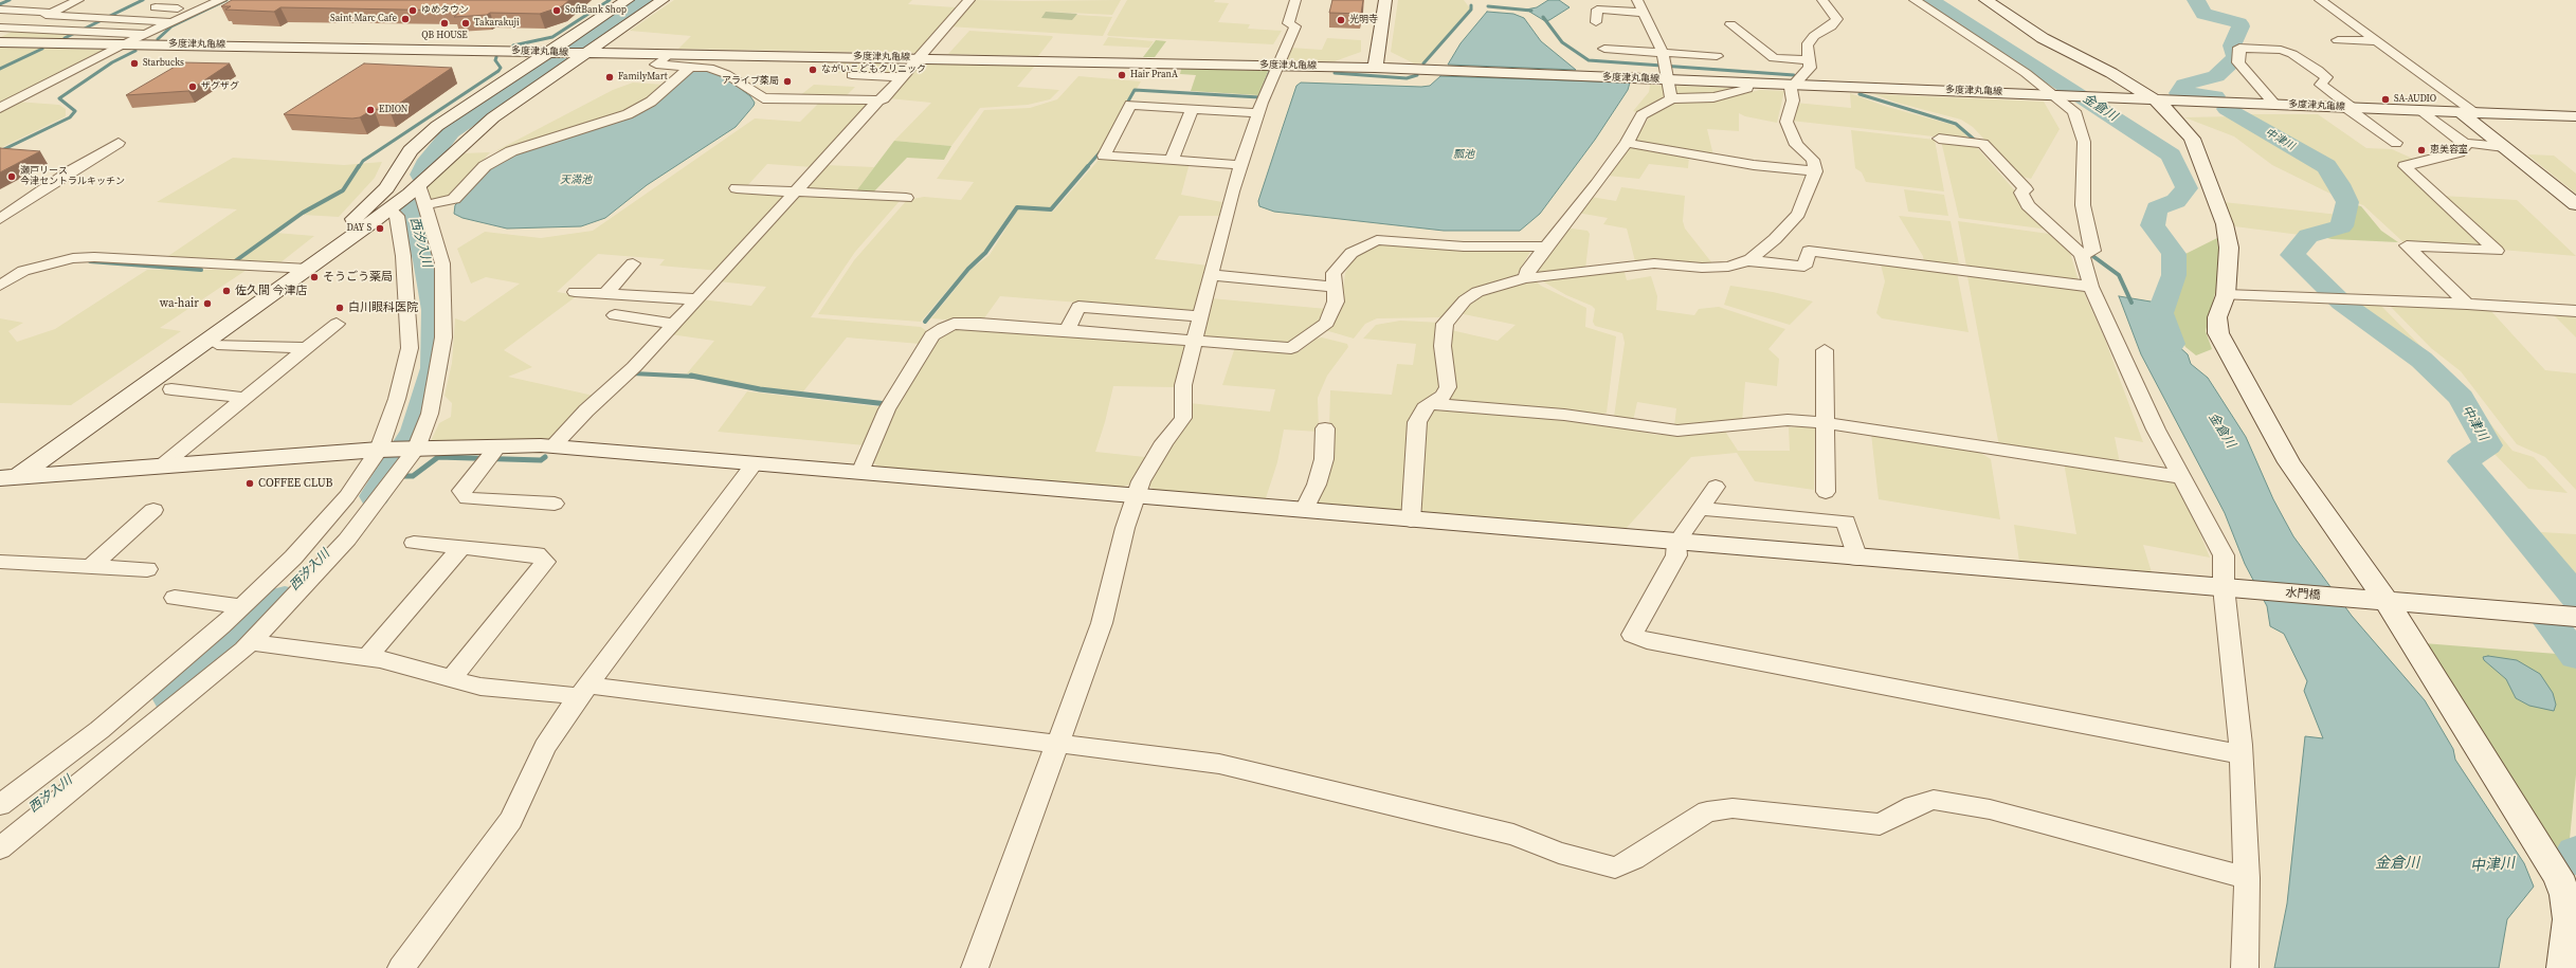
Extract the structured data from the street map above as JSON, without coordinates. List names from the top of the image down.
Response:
{
  "streets": {
    "street": ["多度津丸亀線", "水門橋"]
  },
  "water": [
    "金倉川",
    "中津川",
    "瓢池",
    "天満池",
    "西汐入川"
  ],
  "places": [
    "ゆめタウン",
    "SoftBank Shop",
    "Saint Marc Cafe",
    "光明寺",
    "QB HOUSE",
    "Takarakuji",
    "Starbucks",
    "ながいこどもクリニック",
    "Hair PranA",
    "FamilyMart",
    "アライブ薬局",
    "ザグザグ",
    "SA-AUDIO",
    "EDION",
    "恵美容室",
    "瀬戸リース 今津セントラルキッチン",
    "DAY S",
    "そうごう薬局",
    "佐久間 今津店",
    "wa-hair",
    "白川眼科医院",
    "COFFEE CLUB"
  ]
}
